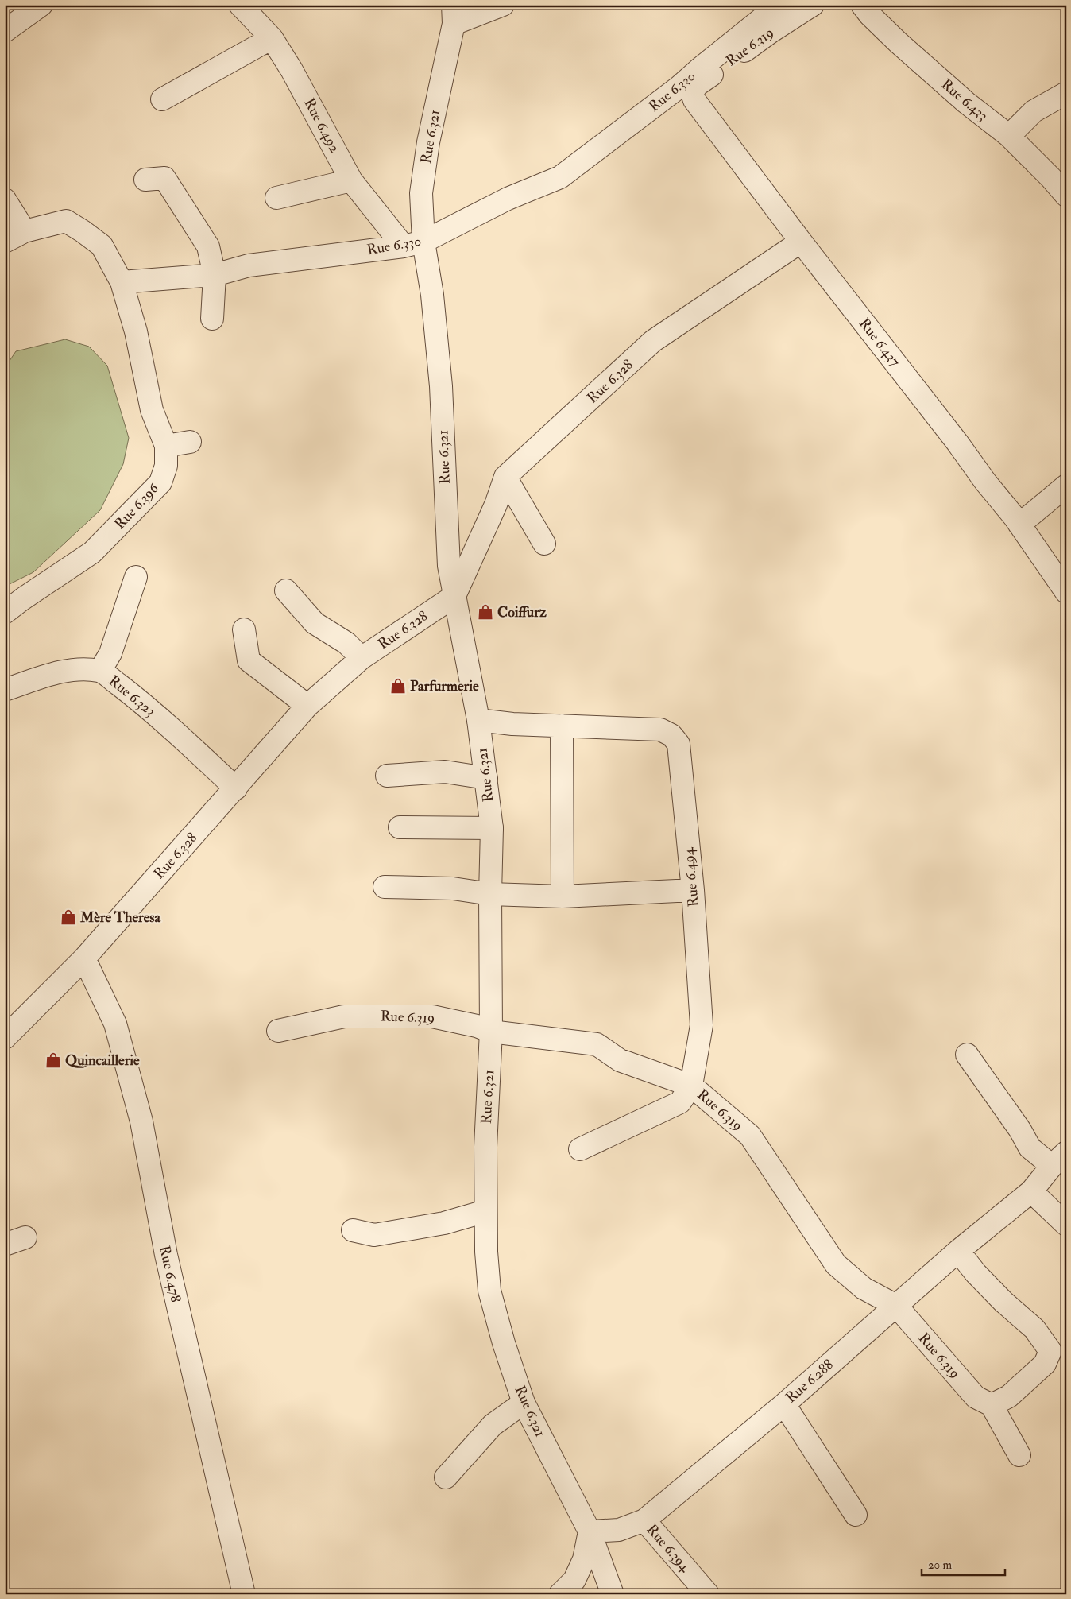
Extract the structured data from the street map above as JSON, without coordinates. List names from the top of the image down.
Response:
{
  "streets": {
    "street": [
      "Rue 6.319",
      "Rue 6.330",
      "Rue 6.433",
      "Rue 6.492",
      "Rue 6.321",
      "Rue 6.437",
      "Rue 6.328",
      "Rue 6.396",
      "Rue 6.323",
      "Rue 6.494",
      "Rue 6.478",
      "Rue 6.288",
      "Rue 6.394"
    ]
  },
  "crossings": [
    ["Rue 6.319", "Rue 6.321"],
    ["Rue 6.319", "Rue 6.437"],
    ["Rue 6.319", "Rue 6.494"],
    ["Rue 6.319", "Rue 6.288"],
    ["Rue 6.330", "Rue 6.492"],
    ["Rue 6.330", "Rue 6.321"],
    ["Rue 6.330", "Rue 6.396"],
    ["Rue 6.492", "Rue 6.321"],
    ["Rue 6.321", "Rue 6.328"],
    ["Rue 6.321", "Rue 6.494"],
    ["Rue 6.321", "Rue 6.288"],
    ["Rue 6.437", "Rue 6.328"],
    ["Rue 6.328", "Rue 6.323"],
    ["Rue 6.328", "Rue 6.478"],
    ["Rue 6.288", "Rue 6.394"]
  ],
  "places": {
    "shop": [
      "Coiffurz",
      "Parfurmerie",
      "Mère Theresa",
      "Quincaillerie"
    ]
  },
  "scale_bar": "20 m"
}
